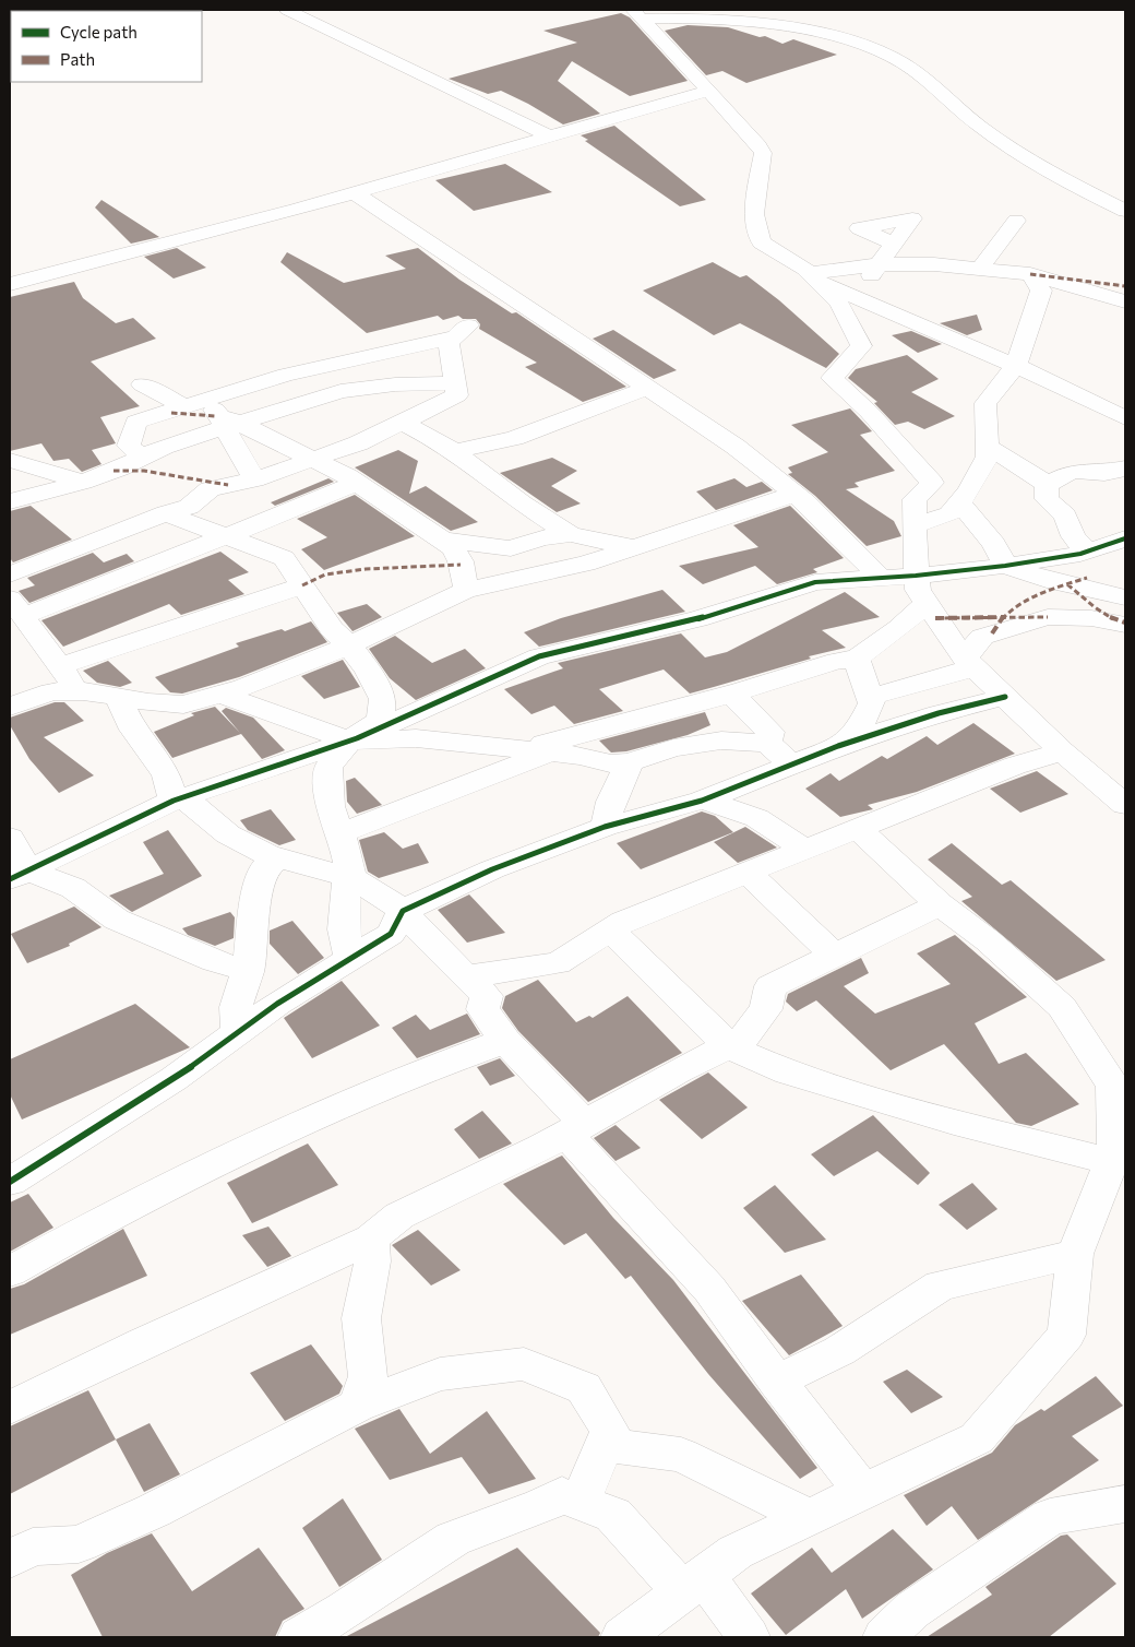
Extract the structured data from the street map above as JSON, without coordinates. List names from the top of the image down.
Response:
{
  "legend": ["Cycle path", "Path"]
}
